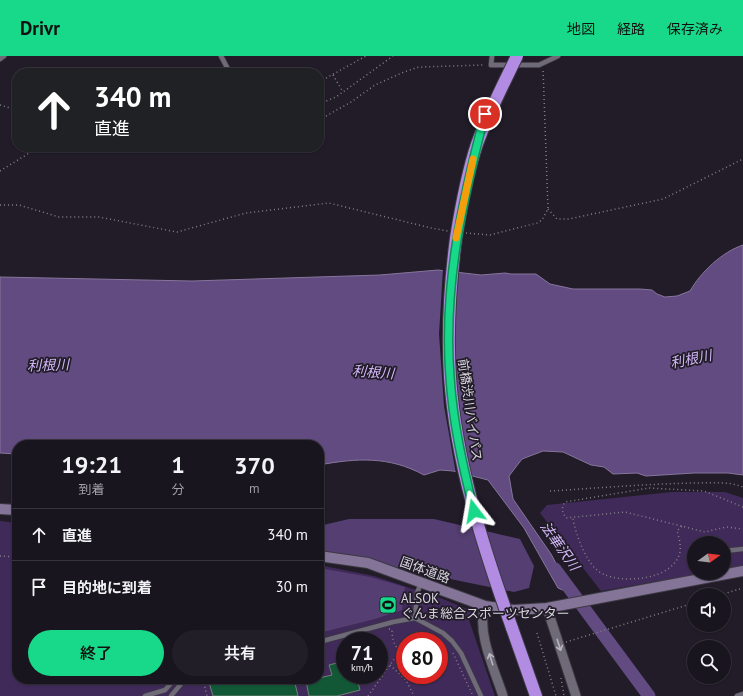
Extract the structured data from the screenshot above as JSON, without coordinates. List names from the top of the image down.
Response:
{
  "streets": {
    "highway": ["前橋渋川バイパス"],
    "street": ["国体道路"]
  },
  "water": ["利根川", "法華沢川"],
  "places": {
    "sports": ["ALSOK ぐんま総合スポーツセンター"]
  },
  "north": "right",
  "page": {
    "header": "Drivr",
    "nav": ["地図", "経路", "保存済み"],
    "turn": ["340 m", "直進"],
    "eta": [
      "19:21",
      "到着",
      "1",
      "分",
      "370",
      "m"
    ],
    "list": [
      {
        "name": "直進",
        "value": "340 m"
      },
      {
        "name": "目的地に到着",
        "value": "30 m"
      }
    ],
    "buttons": ["終了", "共有"],
    "speed": "71 km/h",
    "limit": "80"
  }
}
